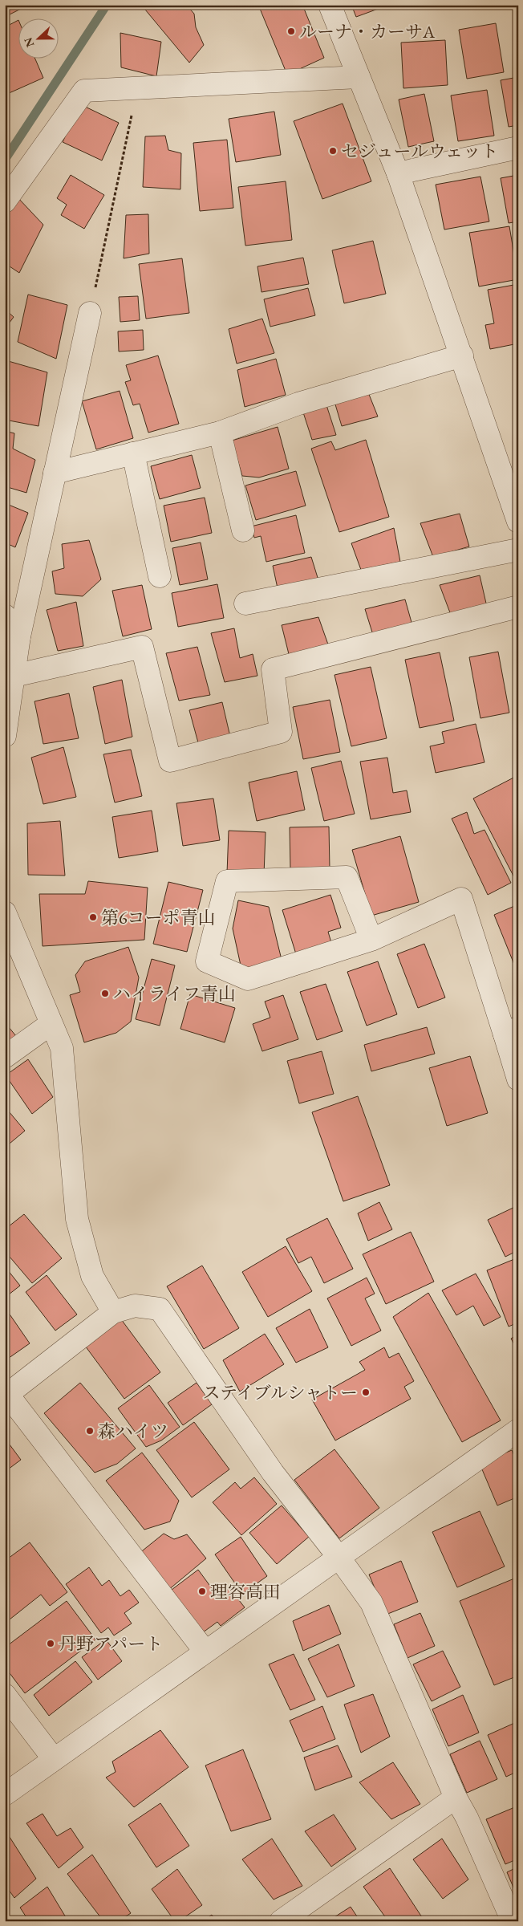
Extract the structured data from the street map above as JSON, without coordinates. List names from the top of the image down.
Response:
{
  "places": [
    "ルーナ・カーサA",
    "セジュールウェット",
    "第6コーポ青山",
    "ハイライフ青山",
    "ステイブルシャトー",
    "森ハイツ",
    "理容高田",
    "丹野アパート"
  ],
  "north": "left"
}
